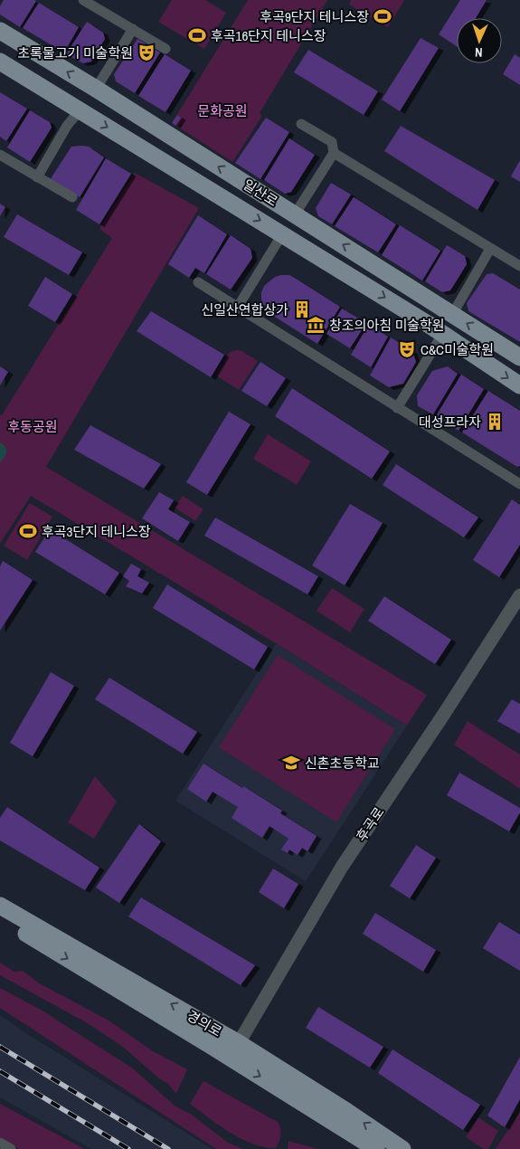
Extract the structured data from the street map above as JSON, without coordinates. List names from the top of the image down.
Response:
{
  "streets": {
    "main road": ["일산로", "경의로"],
    "street": ["후곡로"]
  },
  "crossings": [
    ["후곡로", "경의로"]
  ],
  "parks": ["문화공원", "후동공원"],
  "places": {
    "sports": ["후곡9단지 테니스장", "후곡16단지 테니스장", "후곡3단지 테니스장"],
    "theatre": ["초록물고기 미술학원", "C&C미술학원"],
    "building": ["신일산연합상가", "대성프라자"],
    "museum": ["창조의아침 미술학원"],
    "school or university": ["신촌초등학교"]
  },
  "north": "bottom"
}
